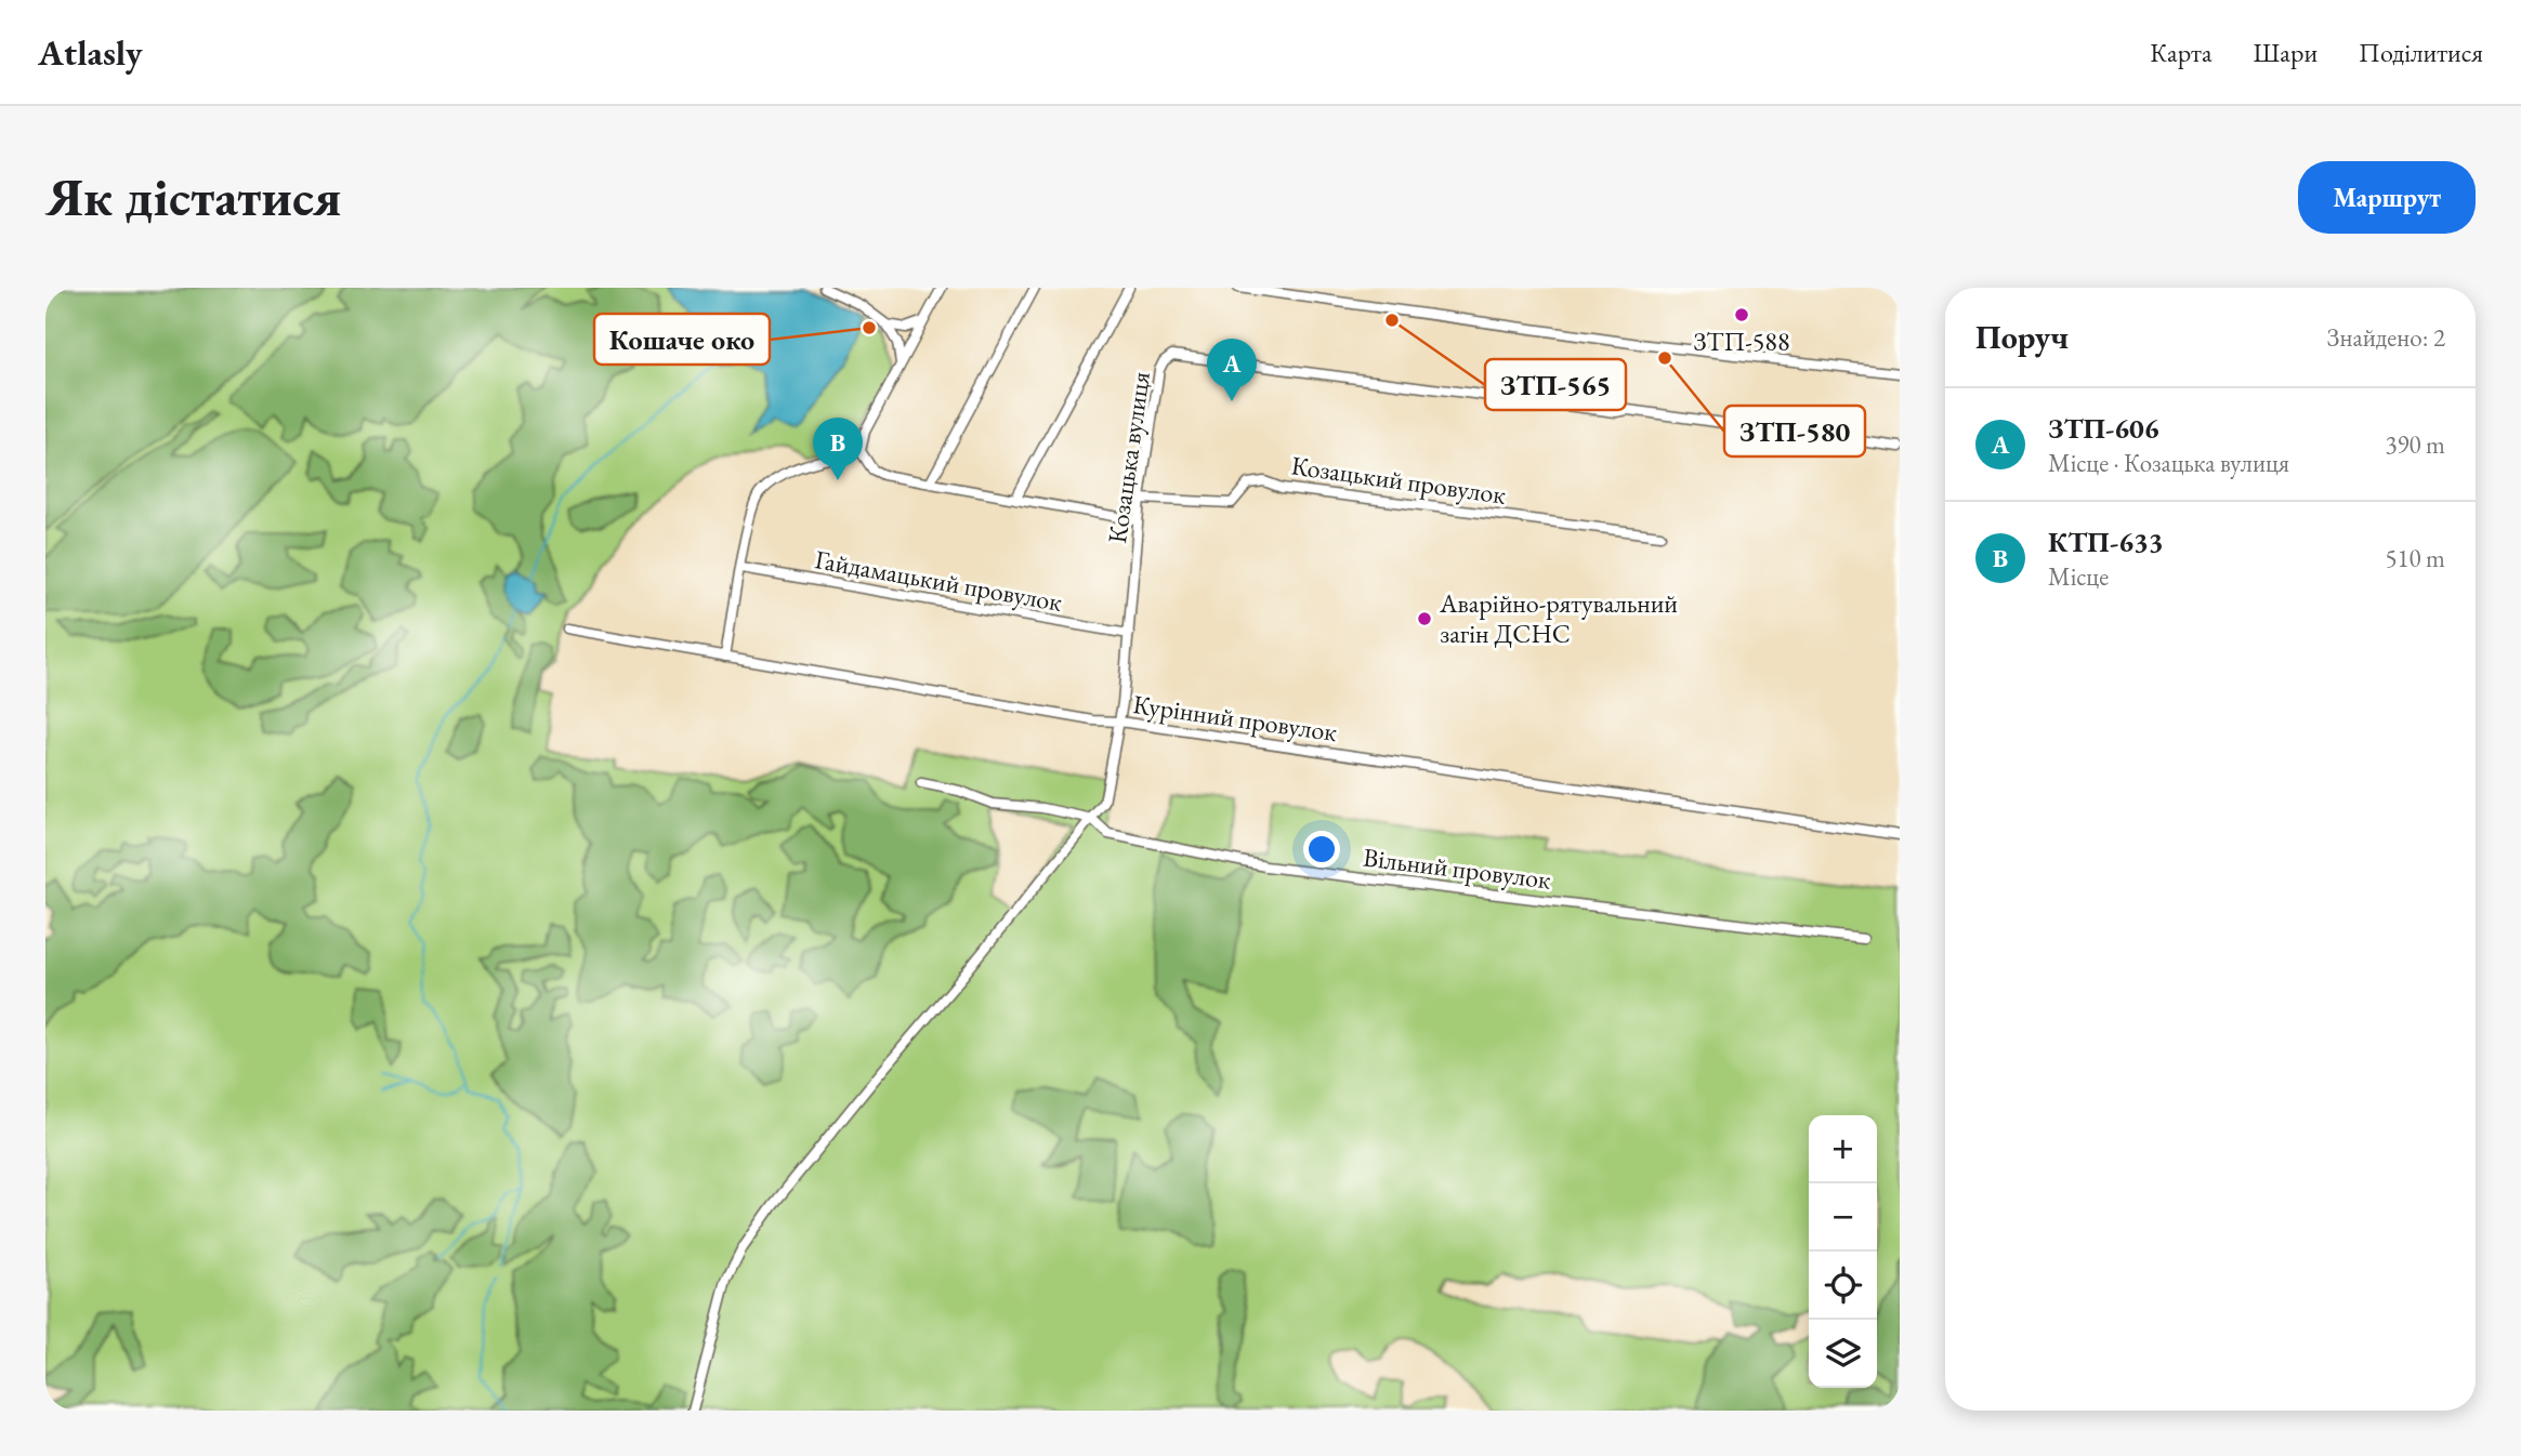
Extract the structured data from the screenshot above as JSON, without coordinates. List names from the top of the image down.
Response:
{
  "streets": {
    "street": [
      "Козацька вулиця",
      "Козацький провулок",
      "Гайдамацький провулок",
      "Курінний провулок",
      "Вільний провулок"
    ]
  },
  "crossings": [
    ["Козацька вулиця", "Козацький провулок"],
    ["Козацька вулиця", "Гайдамацький провулок"],
    ["Козацька вулиця", "Курінний провулок"],
    ["Козацька вулиця", "Вільний провулок"]
  ],
  "places": [
    "ЗТП-588",
    "ЗТП-565",
    "Кошаче око",
    "ЗТП-580",
    "Аварійно-рятувальний загін ДСНС"
  ],
  "page": {
    "header": "Atlasly",
    "nav": ["Карта", "Шари", "Поділитися"],
    "buttons": "Маршрут",
    "title": "Як дістатися",
    "heading": ["Поруч", "Знайдено: 2"],
    "pins": ["A", "B"],
    "list": [
      {
        "mark": "A",
        "name": "ЗТП-606",
        "note": "Місце · Козацька вулиця",
        "value": "390 m"
      },
      {
        "mark": "B",
        "name": "КТП-633",
        "note": "Місце",
        "value": "510 m"
      }
    ],
    "map_buttons": ["+", "−"]
  }
}
